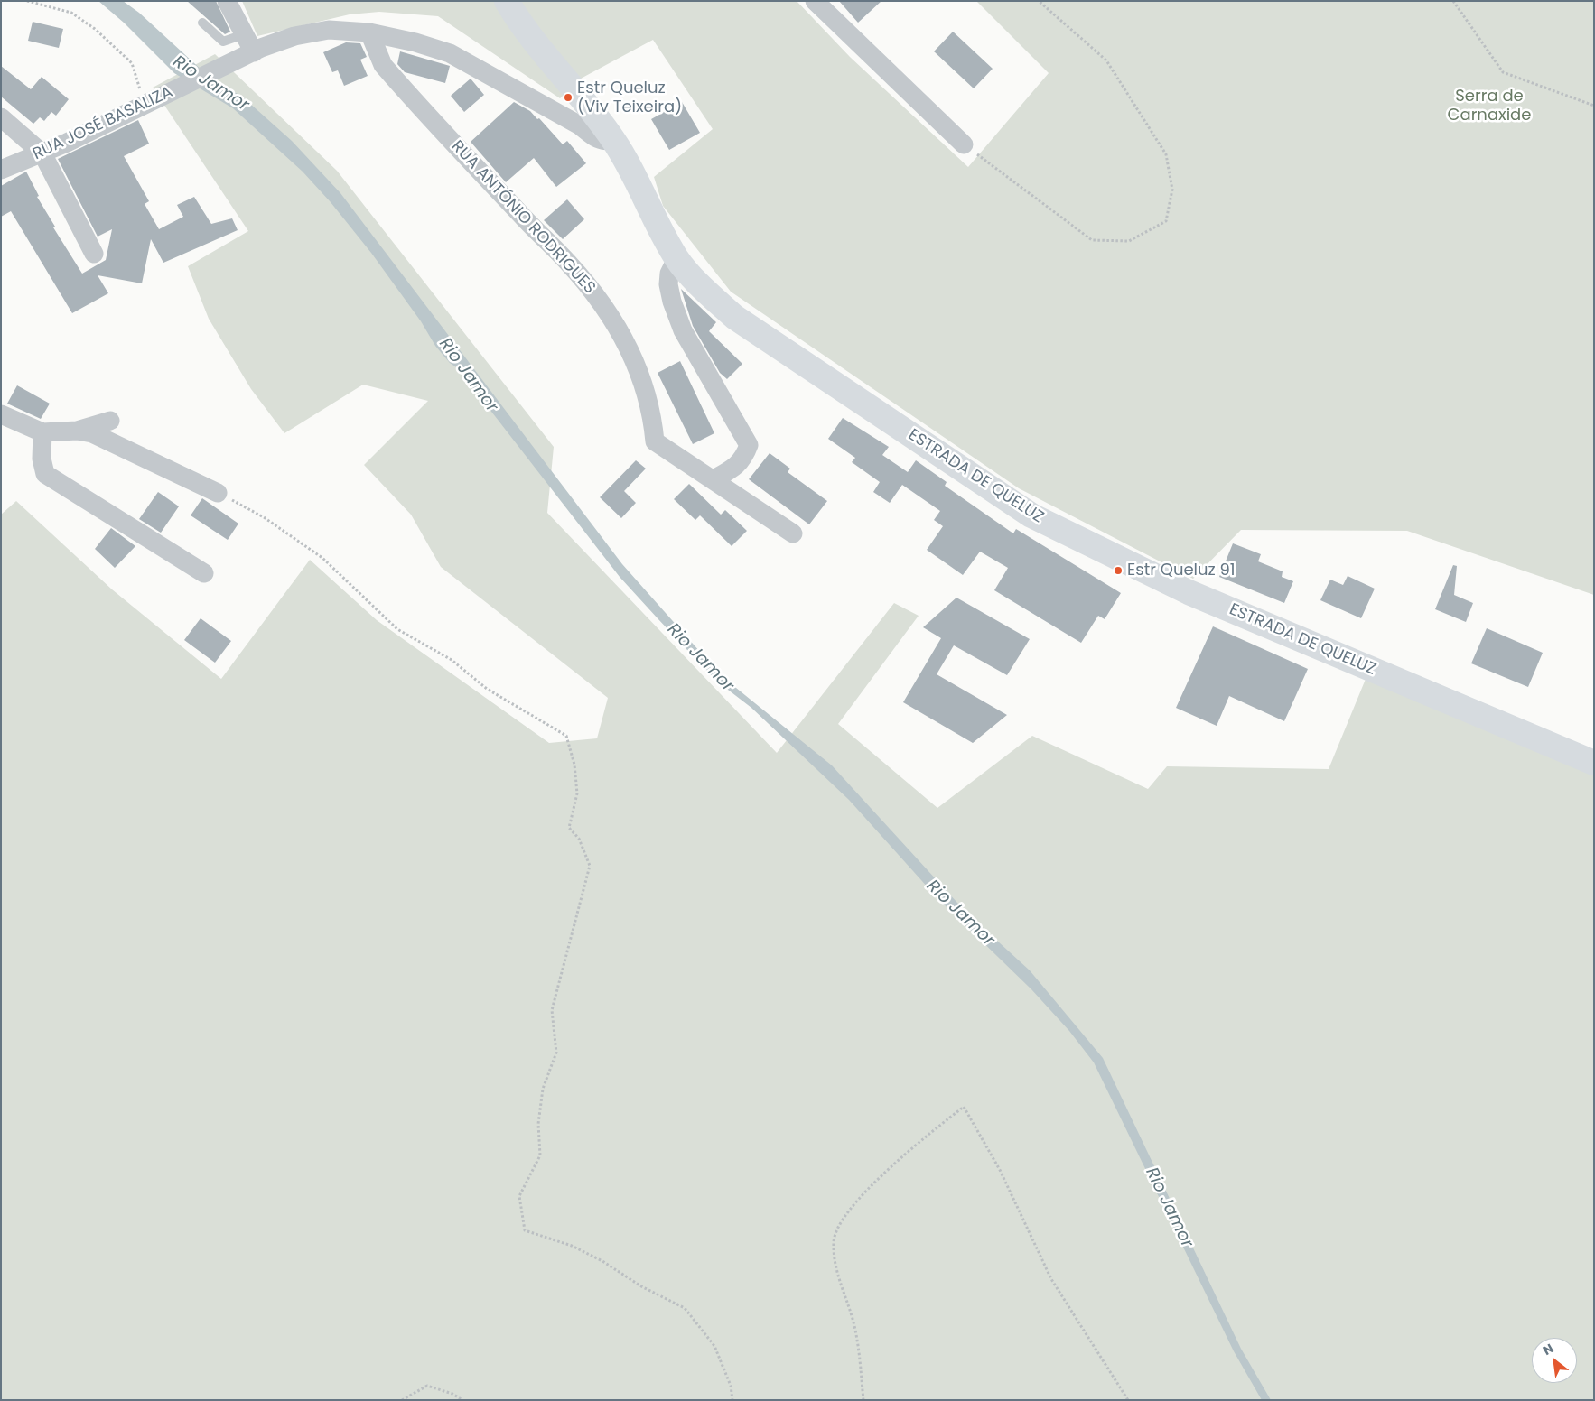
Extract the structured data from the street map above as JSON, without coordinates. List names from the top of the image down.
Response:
{
  "streets": {
    "main road": ["ESTRADA DE QUELUZ"],
    "street": ["RUA JOSÉ BASALIZA", "RUA ANTÓNIO RODRIGUES"]
  },
  "crossings": [
    ["RUA JOSÉ BASALIZA", "RUA ANTÓNIO RODRIGUES"],
    ["RUA JOSÉ BASALIZA", "ESTRADA DE QUELUZ"]
  ],
  "water": ["Rio Jamor"],
  "parks": ["Serra de Carnaxide"],
  "places": ["Estr Queluz (Viv Teixeira)", "Estr Queluz 91"],
  "north": "top left"
}
